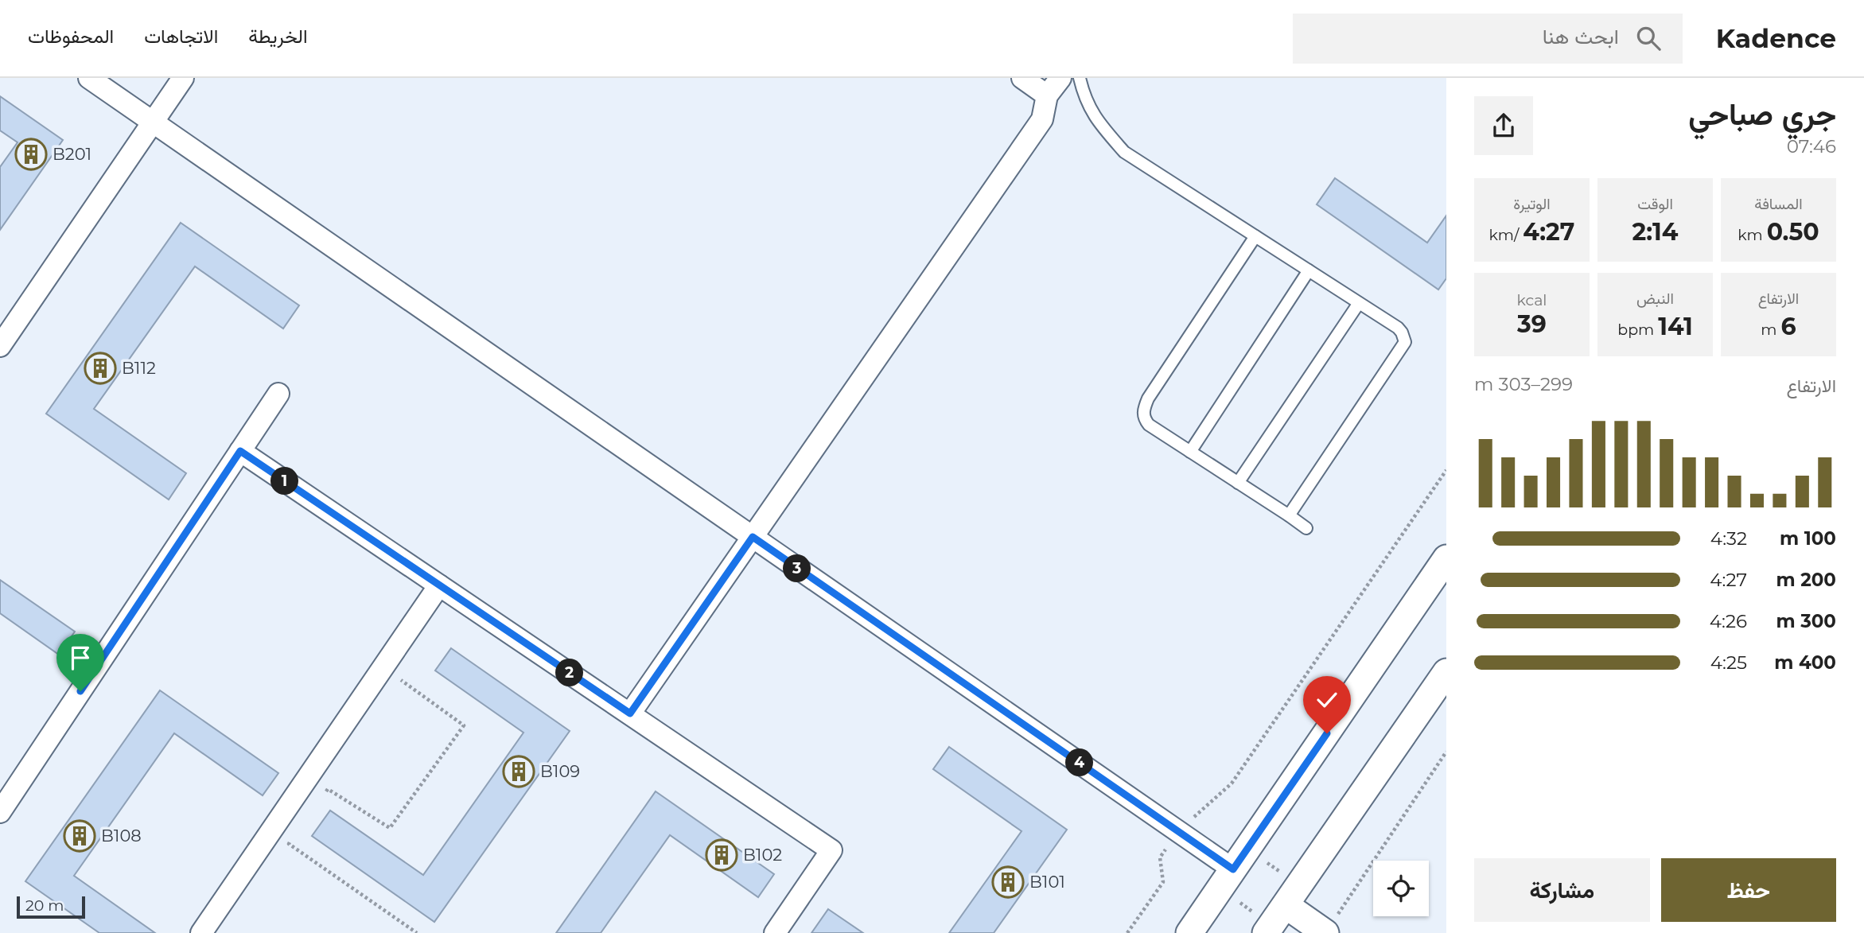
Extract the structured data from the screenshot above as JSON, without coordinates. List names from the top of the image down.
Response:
{
  "places": {
    "building": [
      "B201",
      "B112",
      "B109",
      "B108",
      "B102",
      "B101"
    ]
  },
  "scale_bar": "20 m",
  "page": {
    "header": "Kadence",
    "search": "ابحث هنا",
    "nav": ["الخريطة", "الاتجاهات", "المحفوظات"],
    "heading": ["جري صباحي", "07:46"],
    "stats": [
      ["المسافة", "0.50 km"],
      ["الوقت", "2:14"],
      ["الوتيرة", "4:27 /km"],
      ["الارتفاع", "6 m"],
      ["النبض", "141 bpm"],
      ["kcal", "39"]
    ],
    "chart": ["الارتفاع", "299–303 m"],
    "pins": [
      "1",
      "3",
      "2",
      "4"
    ],
    "list": [
      {
        "name": "100 m",
        "note": "4:32"
      },
      {
        "name": "200 m",
        "note": "4:27"
      },
      {
        "name": "300 m",
        "note": "4:26"
      },
      {
        "name": "400 m",
        "note": "4:25"
      }
    ],
    "buttons": ["حفظ", "مشاركة"],
    "scale": "20 m"
  }
}
